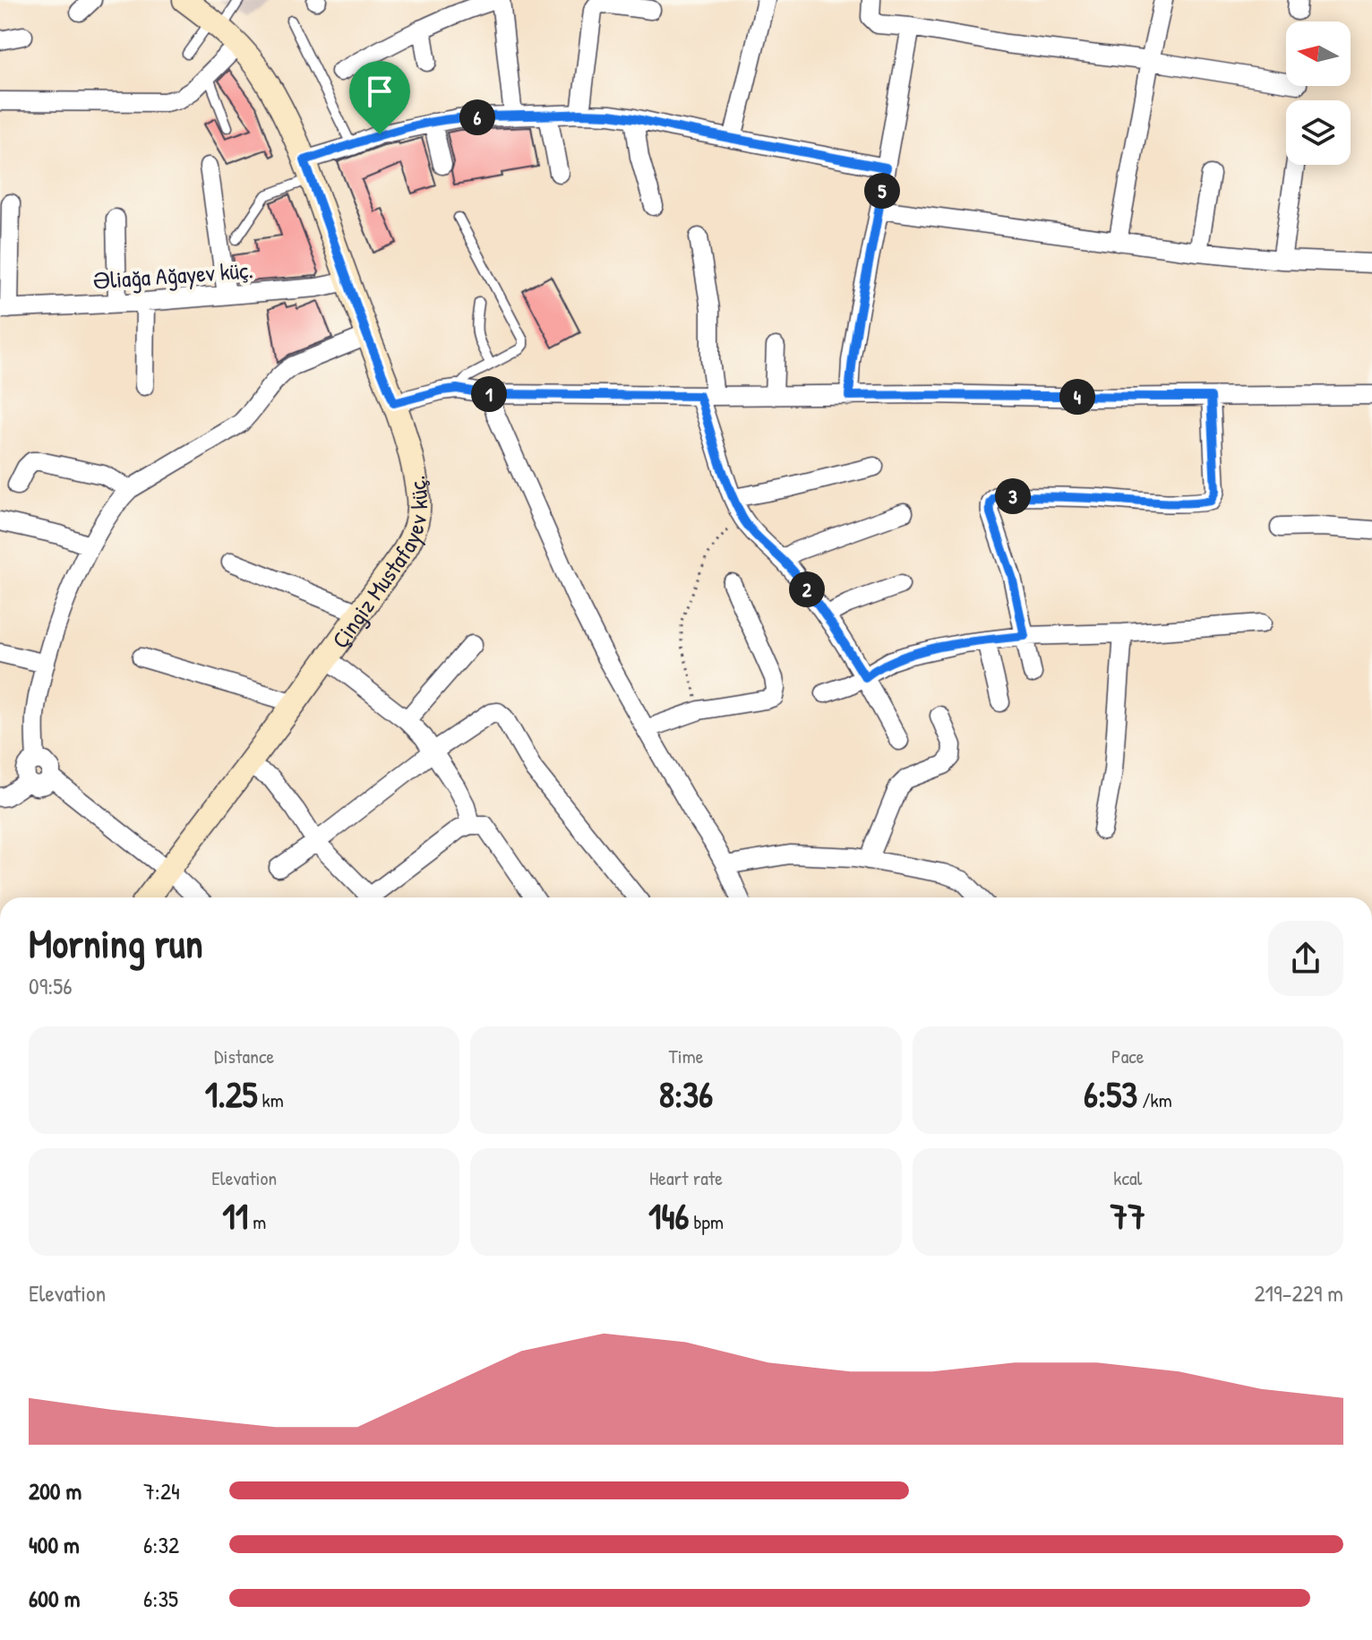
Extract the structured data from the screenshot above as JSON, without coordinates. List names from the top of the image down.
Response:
{
  "streets": {
    "street": ["Əliağa Ağayev küç.", "Çingiz Mustafayev küç."]
  },
  "crossings": [
    ["Əliağa Ağayev küç.", "Çingiz Mustafayev küç."]
  ],
  "north": "left",
  "page": {
    "pins": [
      "6",
      "5",
      "1",
      "4",
      "3",
      "2"
    ],
    "heading": ["Morning run", "09:56"],
    "stats": [
      ["Distance", "1.25 km"],
      ["Time", "8:36"],
      ["Pace", "6:53 /km"],
      ["Elevation", "11 m"],
      ["Heart rate", "146 bpm"],
      ["kcal", "77"]
    ],
    "chart": ["Elevation", "219–229 m"],
    "list": [
      {
        "name": "200 m",
        "note": "7:24"
      },
      {
        "name": "400 m",
        "note": "6:32"
      },
      {
        "name": "600 m",
        "note": "6:35"
      }
    ]
  }
}
